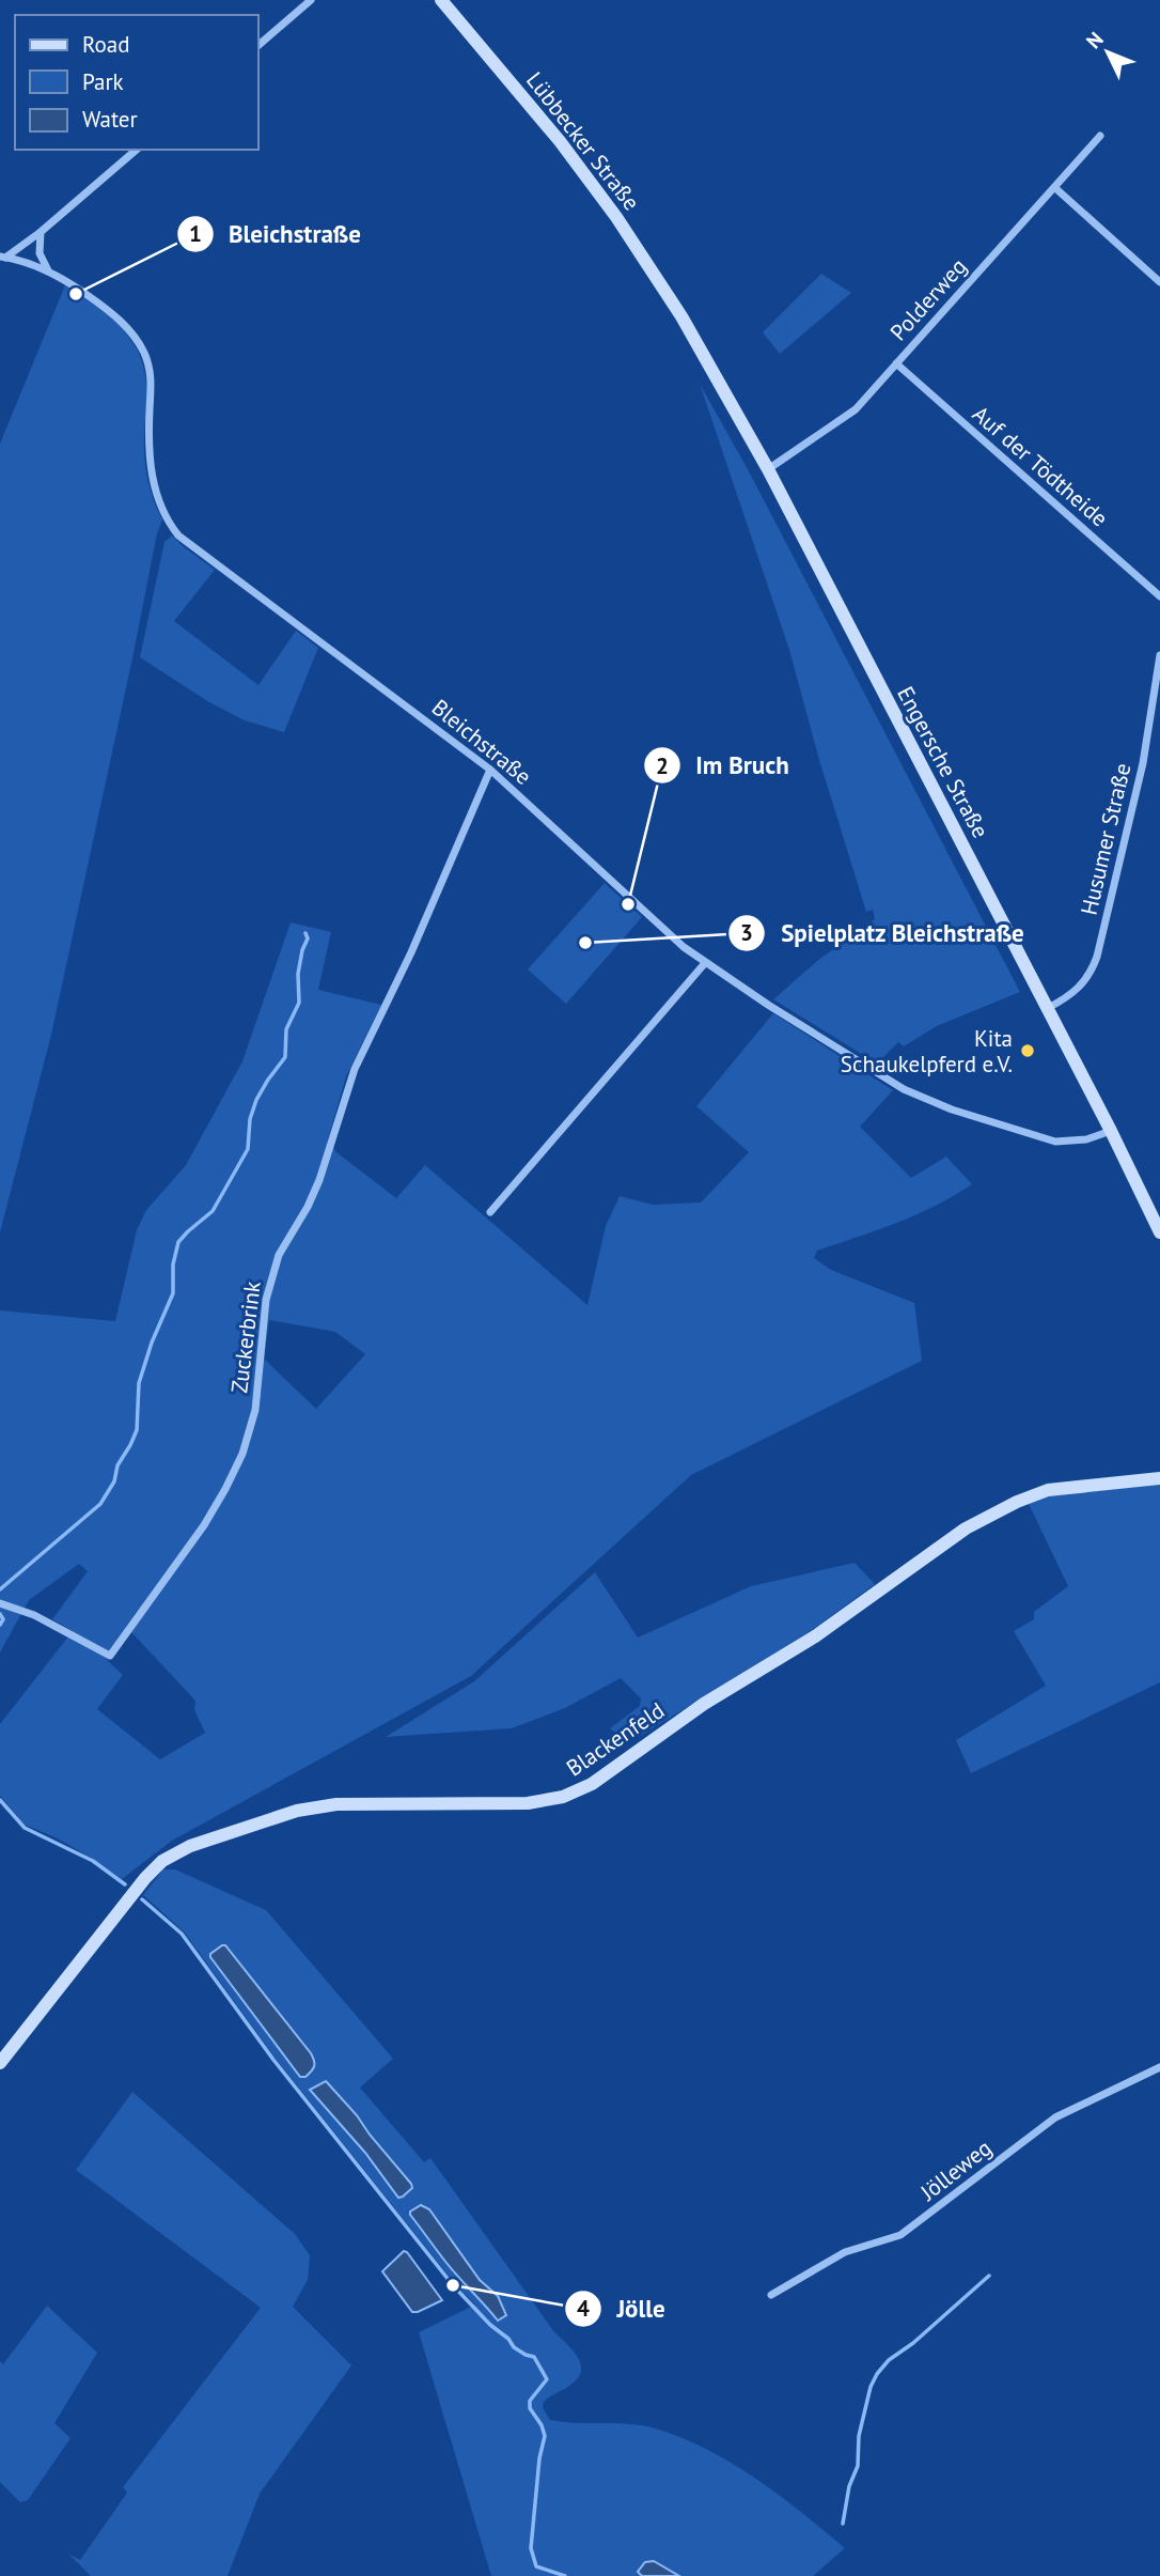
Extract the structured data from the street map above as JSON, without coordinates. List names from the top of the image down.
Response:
{
  "streets": {
    "main road": ["Lübbecker Straße", "Engersche Straße", "Blackenfeld"],
    "street": [
      "Polderweg",
      "Auf der Tödtheide",
      "Bleichstraße",
      "Husumer Straße",
      "Zuckerbrink",
      "Jölleweg"
    ]
  },
  "crossings": [
    ["Lübbecker Straße", "Engersche Straße"],
    ["Polderweg", "Auf der Tödtheide"],
    ["Polderweg", "Engersche Straße"],
    ["Bleichstraße", "Engersche Straße"],
    ["Bleichstraße", "Zuckerbrink"],
    ["Engersche Straße", "Husumer Straße"]
  ],
  "places": [
    "Bleichstraße",
    "Im Bruch",
    "Spielplatz Bleichstraße",
    "Kita Schaukelpferd e.V.",
    "Jölle"
  ],
  "legend": ["Road", "Park", "Water"],
  "north": "top left"
}
